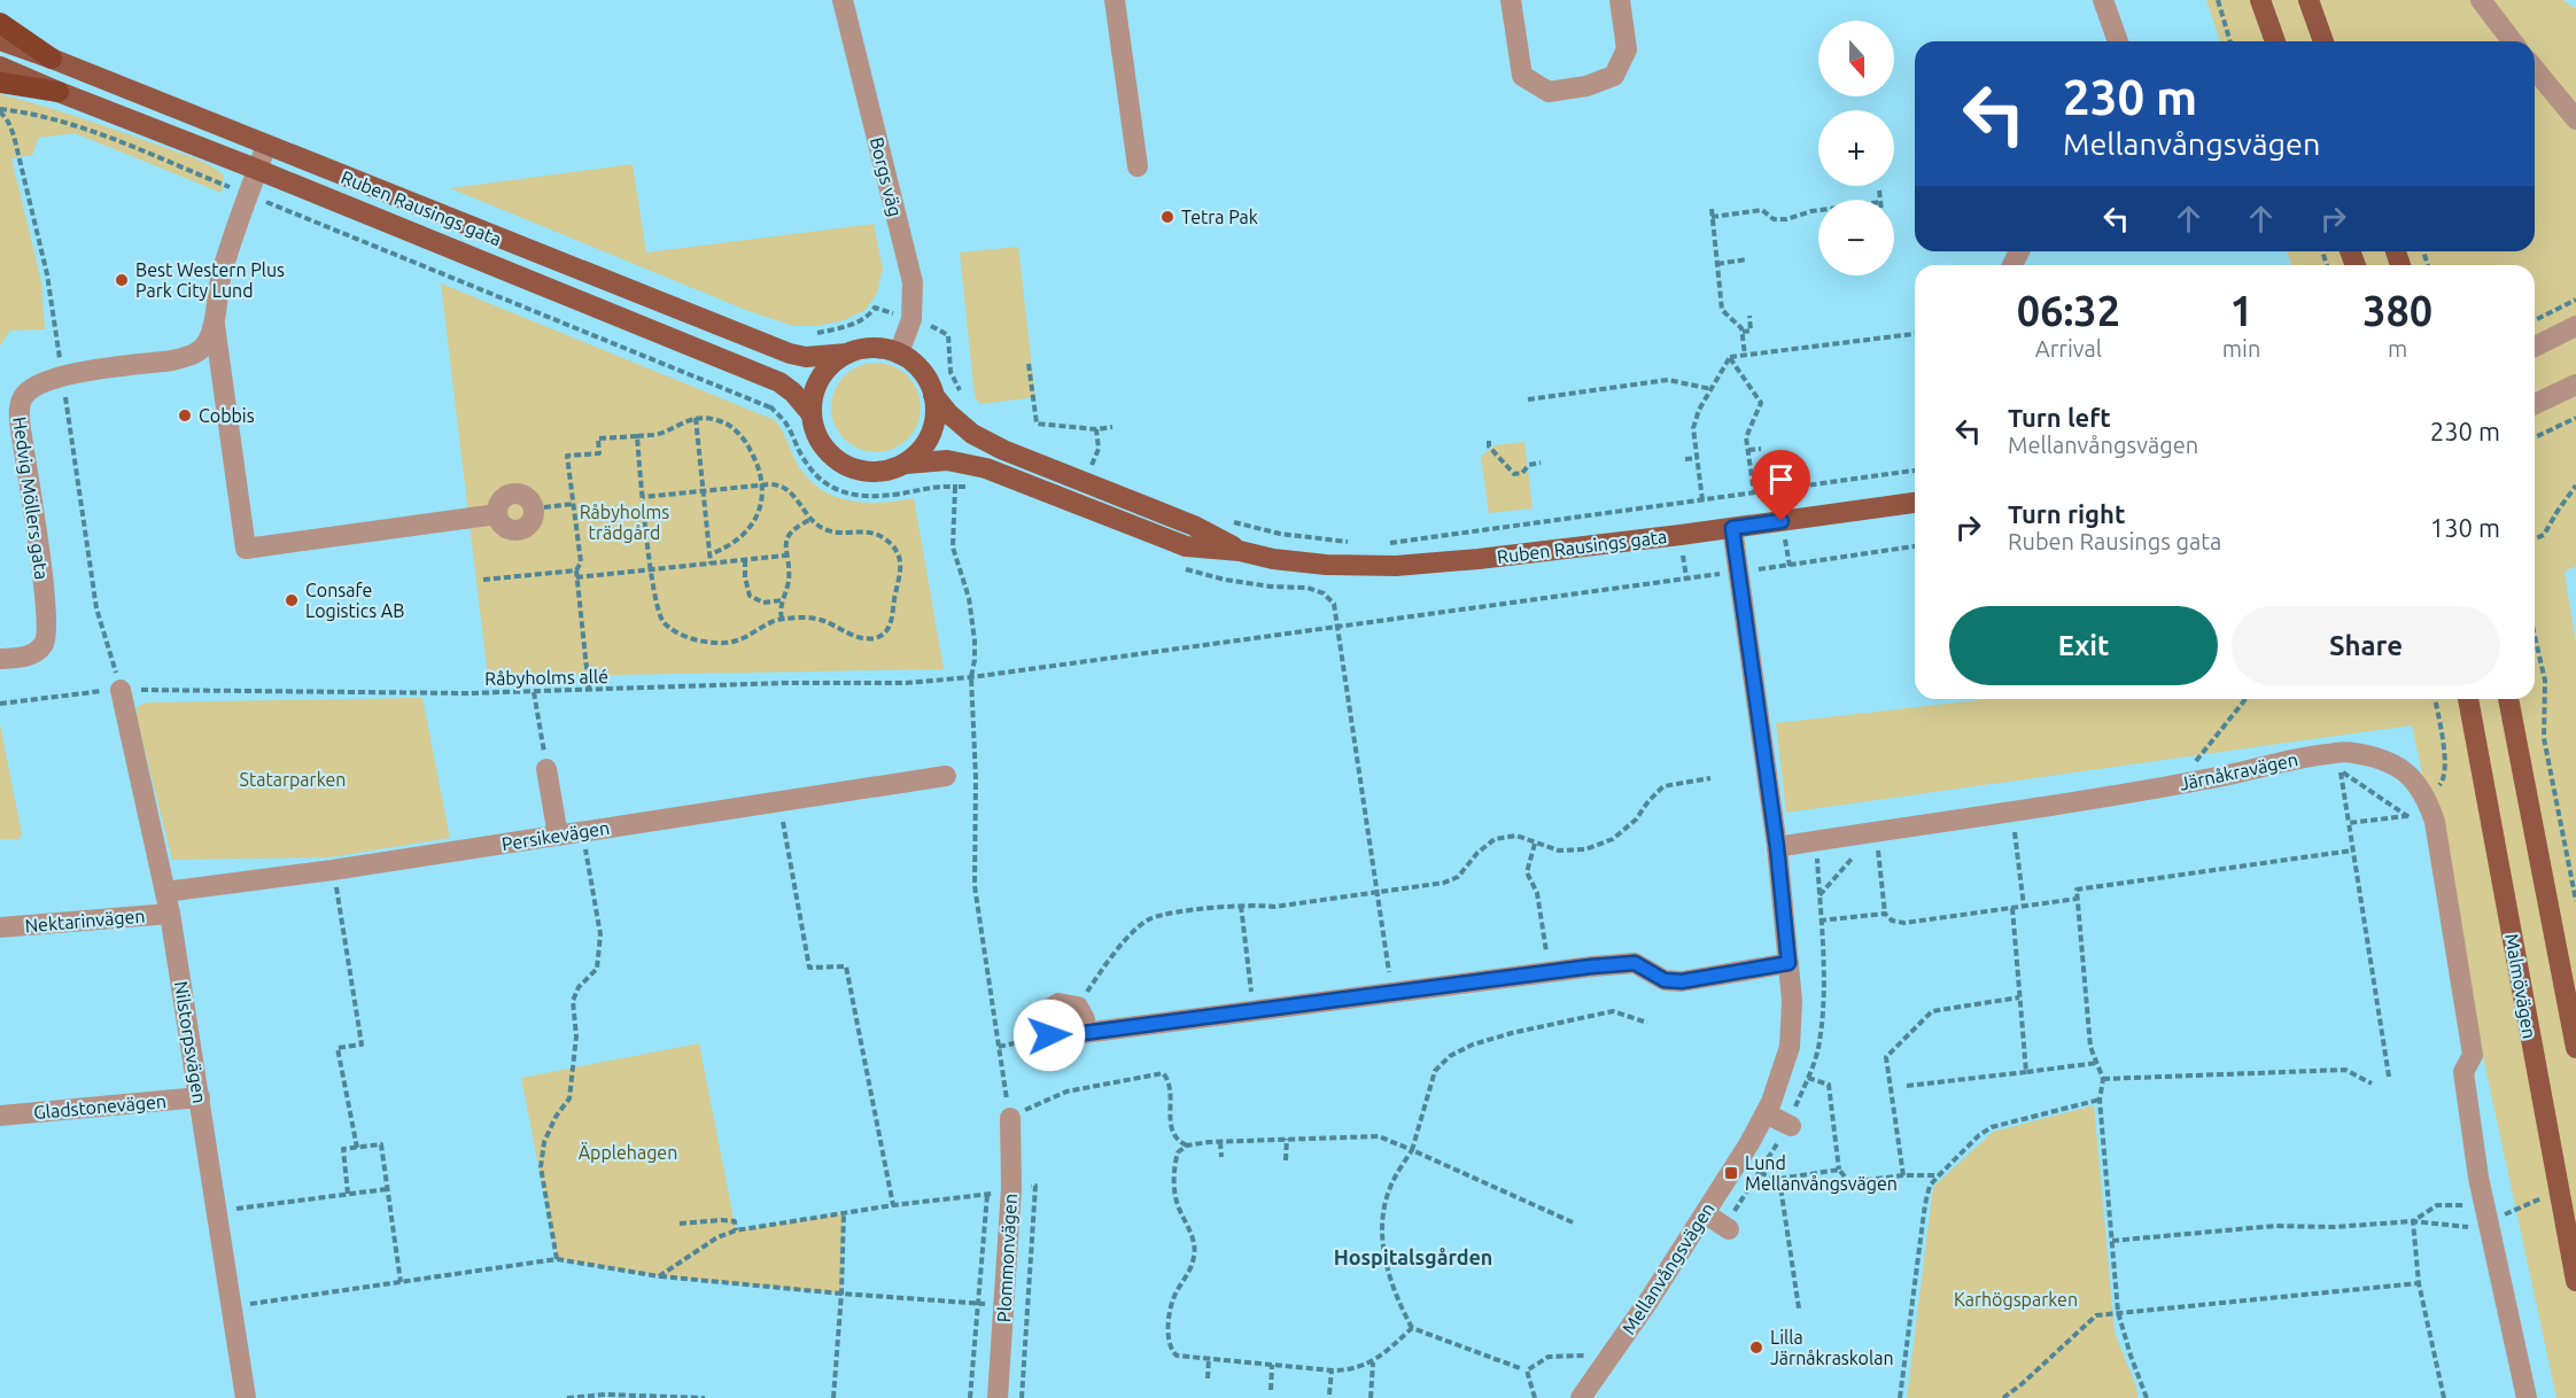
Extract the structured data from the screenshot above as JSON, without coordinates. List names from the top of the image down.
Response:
{
  "streets": {
    "main road": ["Ruben Rausings gata", "Malmövägen"],
    "street": [
      "Borgs väg",
      "Hedvig Möllers gata",
      "Järnåkravägen",
      "Persikevägen",
      "Nektarinvägen",
      "Nilstorpsvägen",
      "Gladstonevägen",
      "Plommonvägen",
      "Mellanvångsvägen"
    ],
    "path": ["Råbyholms allé"]
  },
  "crossings": [
    ["Borgs väg", "Ruben Rausings gata"],
    ["Ruben Rausings gata", "Hedvig Möllers gata"],
    ["Ruben Rausings gata", "Mellanvångsvägen"],
    ["Råbyholms allé", "Nilstorpsvägen"],
    ["Råbyholms allé", "Mellanvångsvägen"],
    ["Järnåkravägen", "Mellanvångsvägen"],
    ["Persikevägen", "Nilstorpsvägen"],
    ["Nektarinvägen", "Nilstorpsvägen"],
    ["Nilstorpsvägen", "Gladstonevägen"]
  ],
  "districts": ["Hospitalsgården"],
  "parks": [
    "Råbyholms trädgård",
    "Statarparken",
    "Äpplehagen",
    "Karhögsparken"
  ],
  "places": {
    "other": [
      "Tetra Pak",
      "Best Western Plus Park City Lund",
      "Cobbis",
      "Consafe Logistics AB",
      "Lilla Järnåkraskolan"
    ],
    "transit": ["Lund Mellanvångsvägen"]
  },
  "north": "bottom",
  "page": {
    "map_buttons": ["+", "−"],
    "turn": ["230 m", "Mellanvångsvägen"],
    "eta": [
      "06:32",
      "Arrival",
      "1",
      "min",
      "380",
      "m"
    ],
    "list": [
      {
        "name": "Turn left",
        "note": "Mellanvångsvägen",
        "value": "230 m"
      },
      {
        "name": "Turn right",
        "note": "Ruben Rausings gata",
        "value": "130 m"
      }
    ],
    "buttons": ["Exit", "Share"]
  }
}
